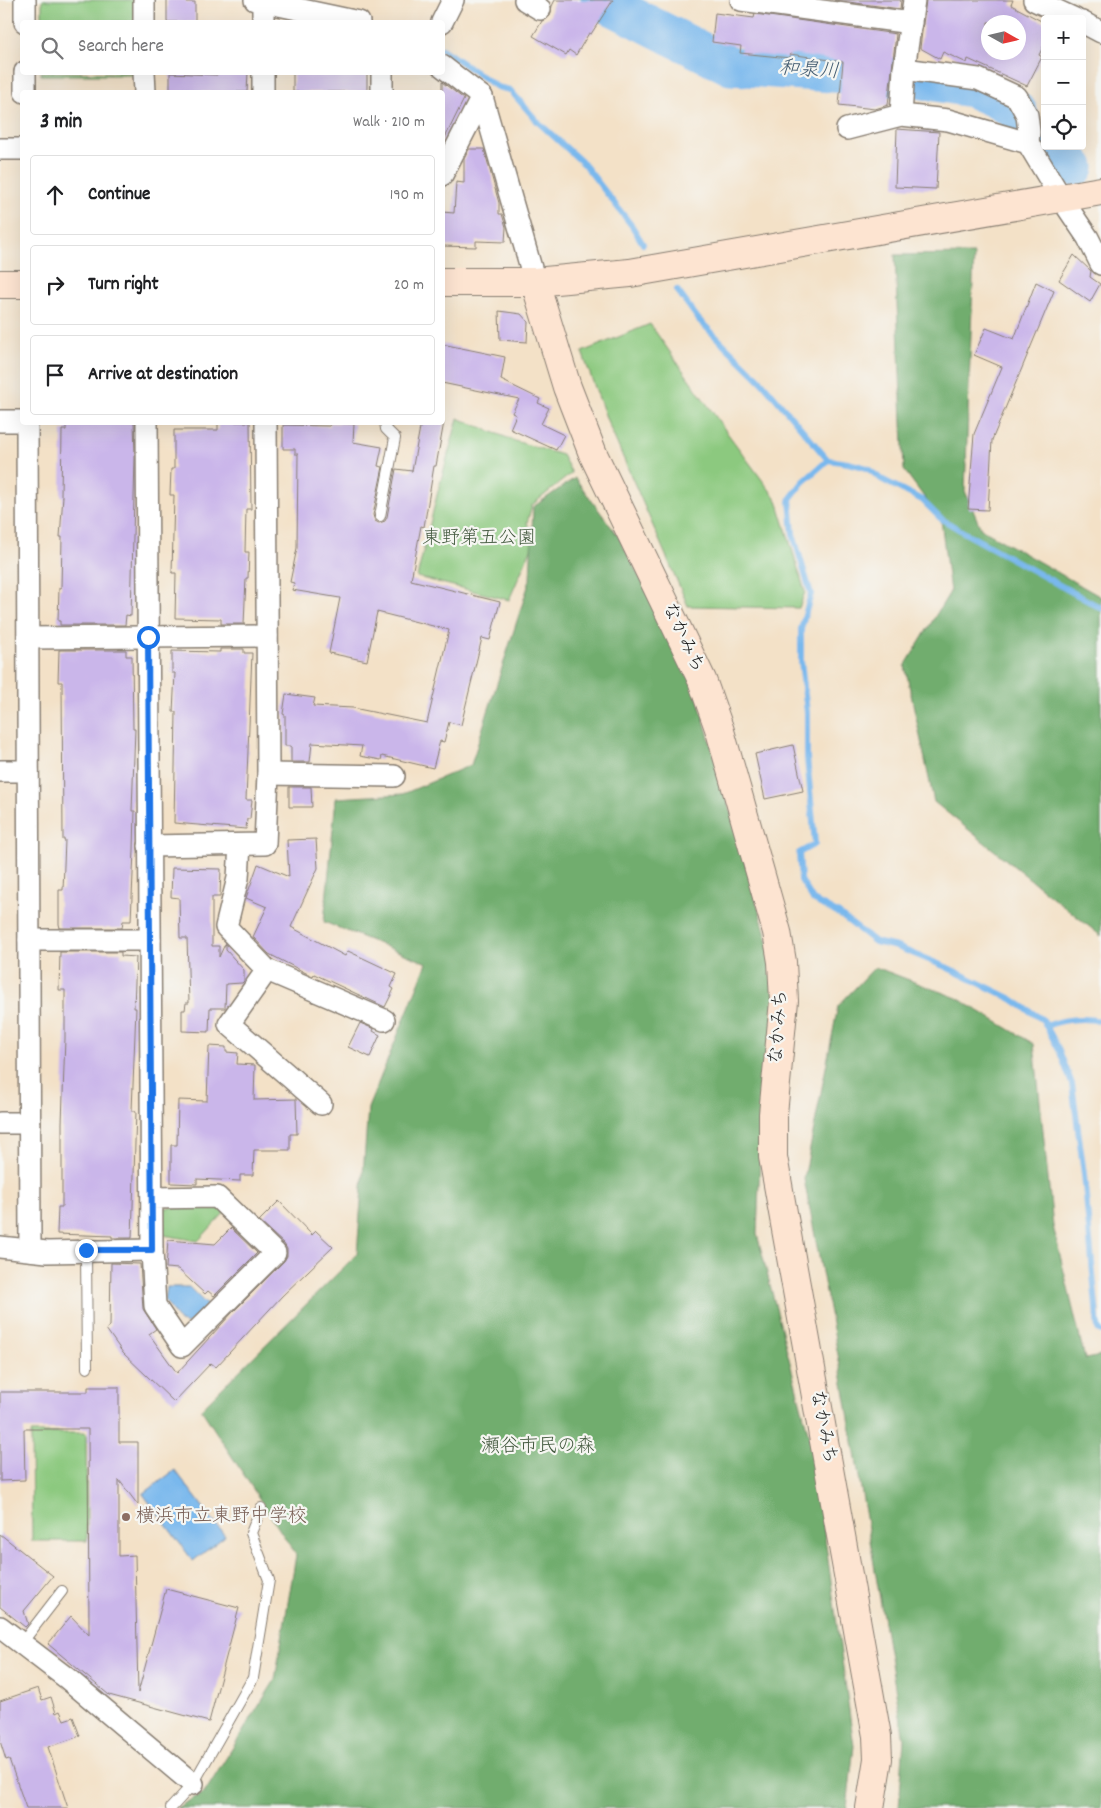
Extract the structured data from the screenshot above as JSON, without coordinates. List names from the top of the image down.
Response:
{
  "streets": {
    "street": ["なかみち"]
  },
  "water": ["和泉川"],
  "parks": ["東野第五公園", "瀬谷市民の森"],
  "places": ["横浜市立東野中学校"],
  "north": "right",
  "page": {
    "map_buttons": ["+", "−"],
    "search": "Search here",
    "heading": ["3 min", "Walk · 210 m"],
    "list": [
      ["Continue", "190 m"],
      ["Turn right", "20 m"],
      "Arrive at destination"
    ]
  }
}
